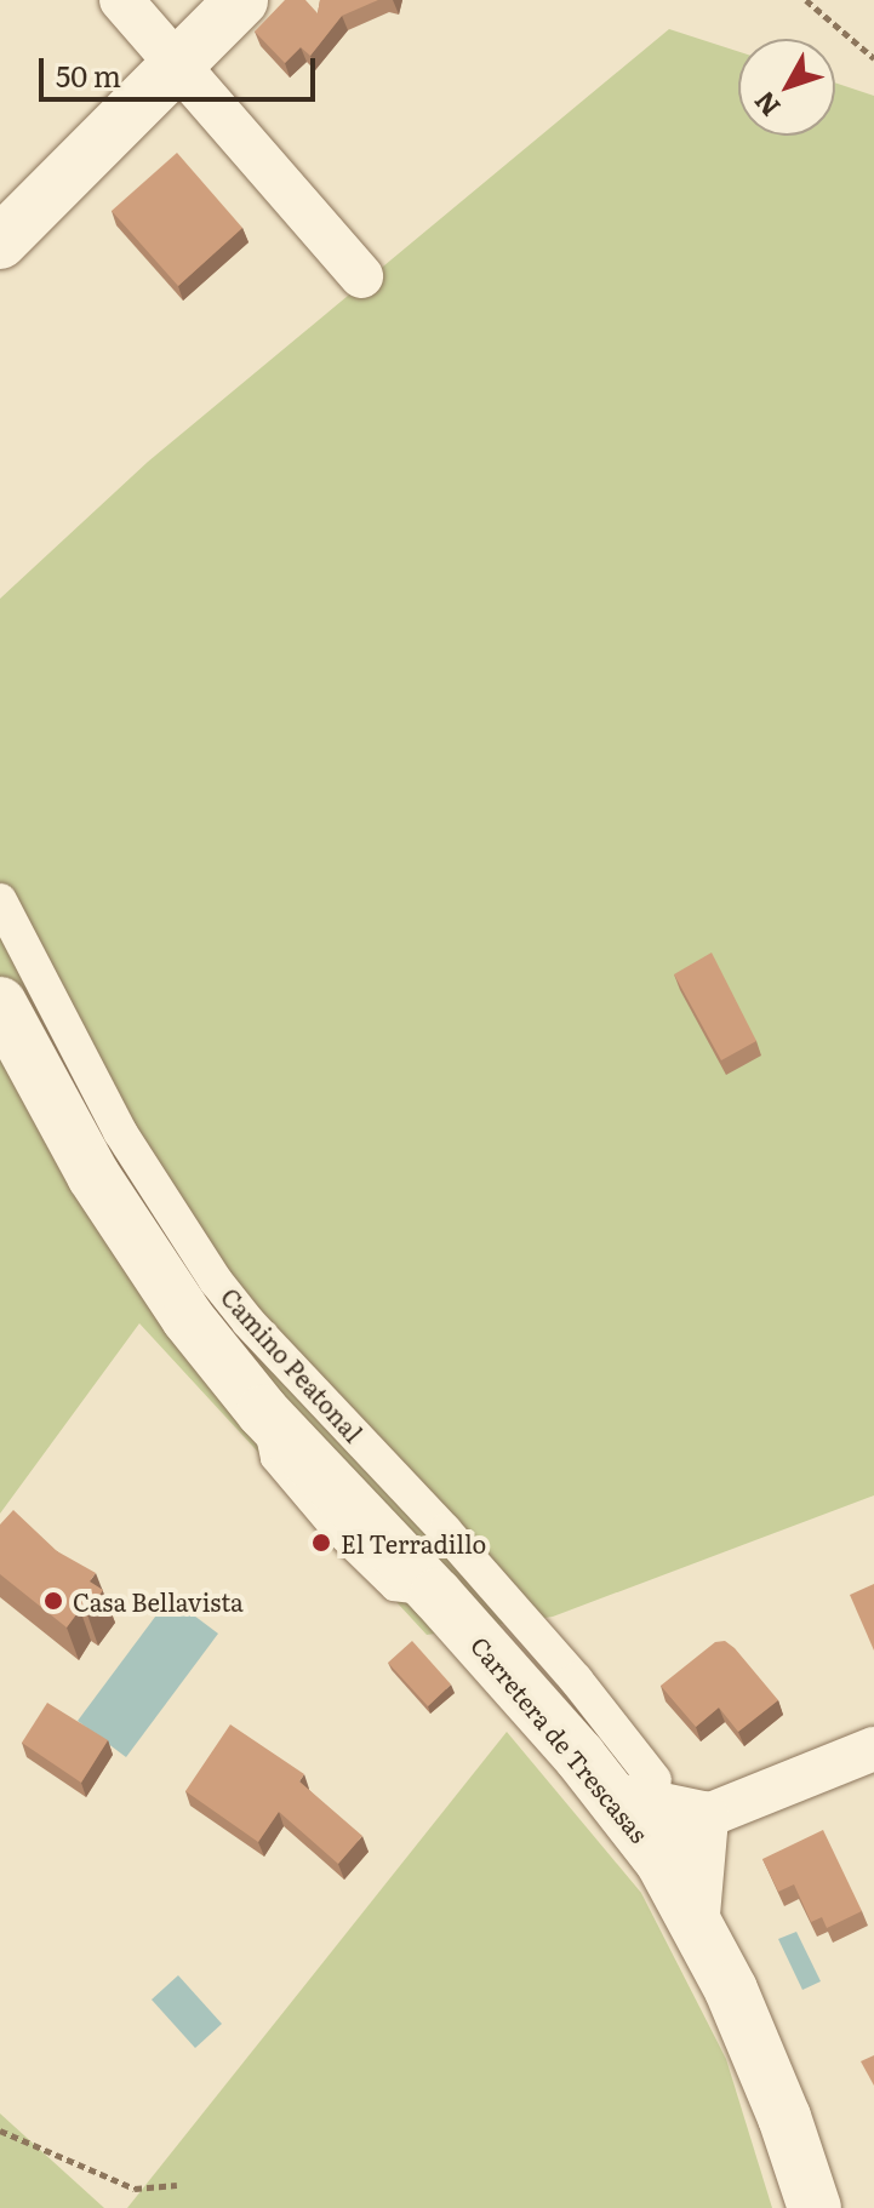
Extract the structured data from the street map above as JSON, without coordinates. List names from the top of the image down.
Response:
{
  "streets": {
    "street": ["Camino Peatonal", "Carretera de Trescasas"]
  },
  "crossings": [
    ["Camino Peatonal", "Carretera de Trescasas"]
  ],
  "places": ["El Terradillo", "Casa Bellavista"],
  "scale_bar": "50 m",
  "north": "bottom left"
}
